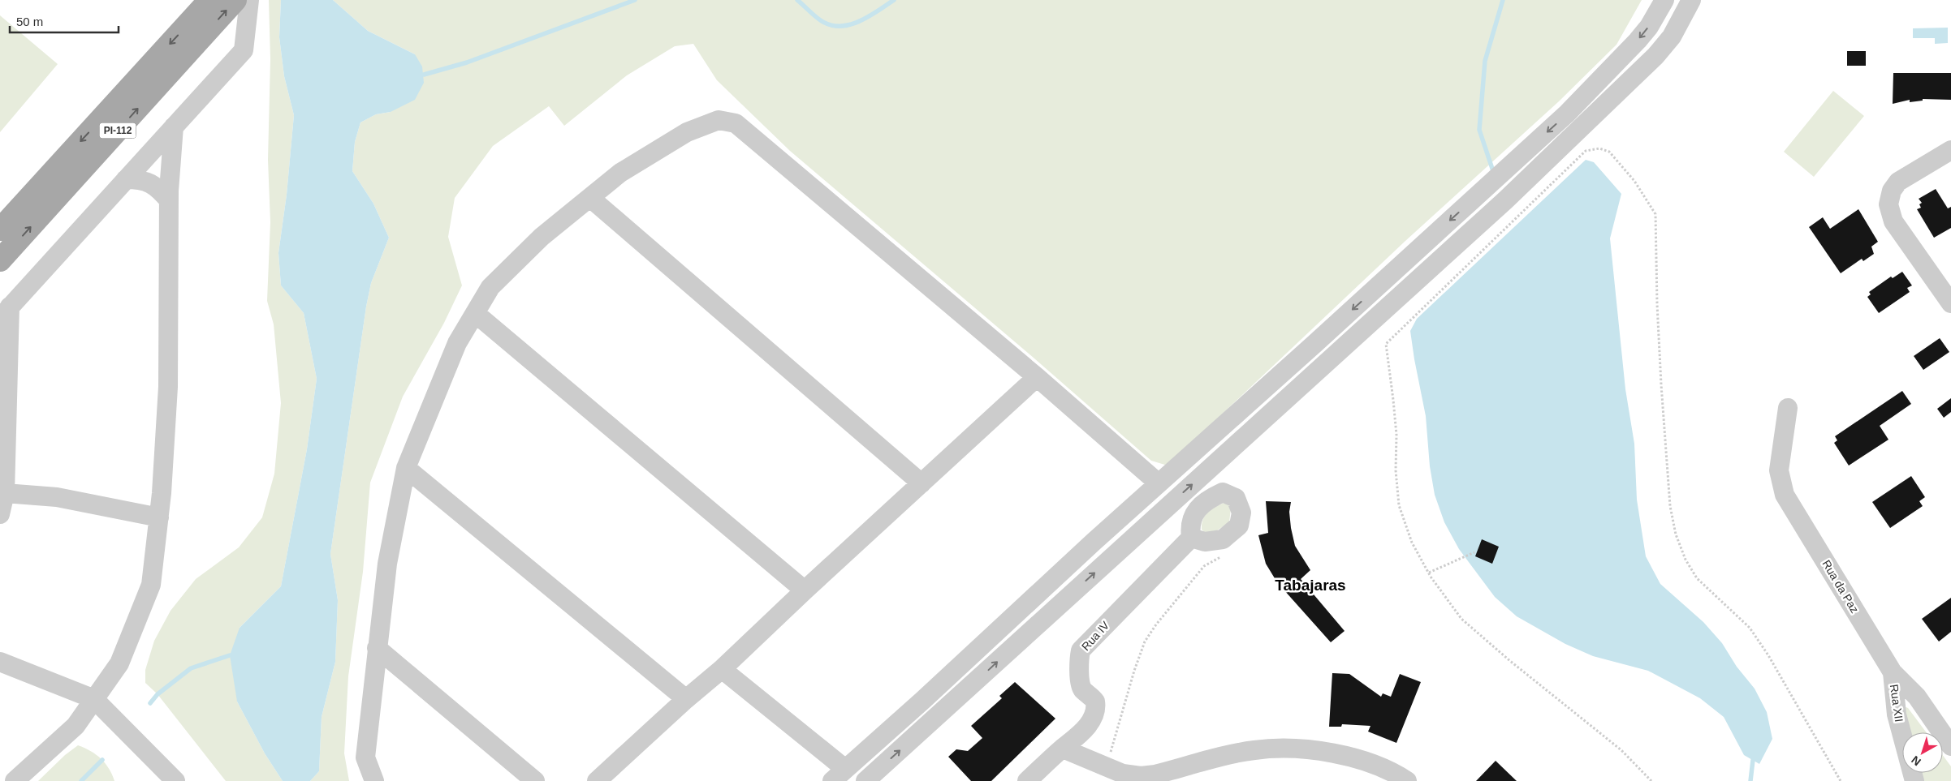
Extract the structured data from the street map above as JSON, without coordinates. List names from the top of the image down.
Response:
{
  "streets": {
    "main road": ["PI-112"],
    "street": ["Rua da Paz", "Rua IV", "Rua XII"]
  },
  "crossings": [
    ["Rua da Paz", "Rua XII"]
  ],
  "districts": ["Tabajaras"],
  "scale_bar": "50 m",
  "north": "bottom left"
}
